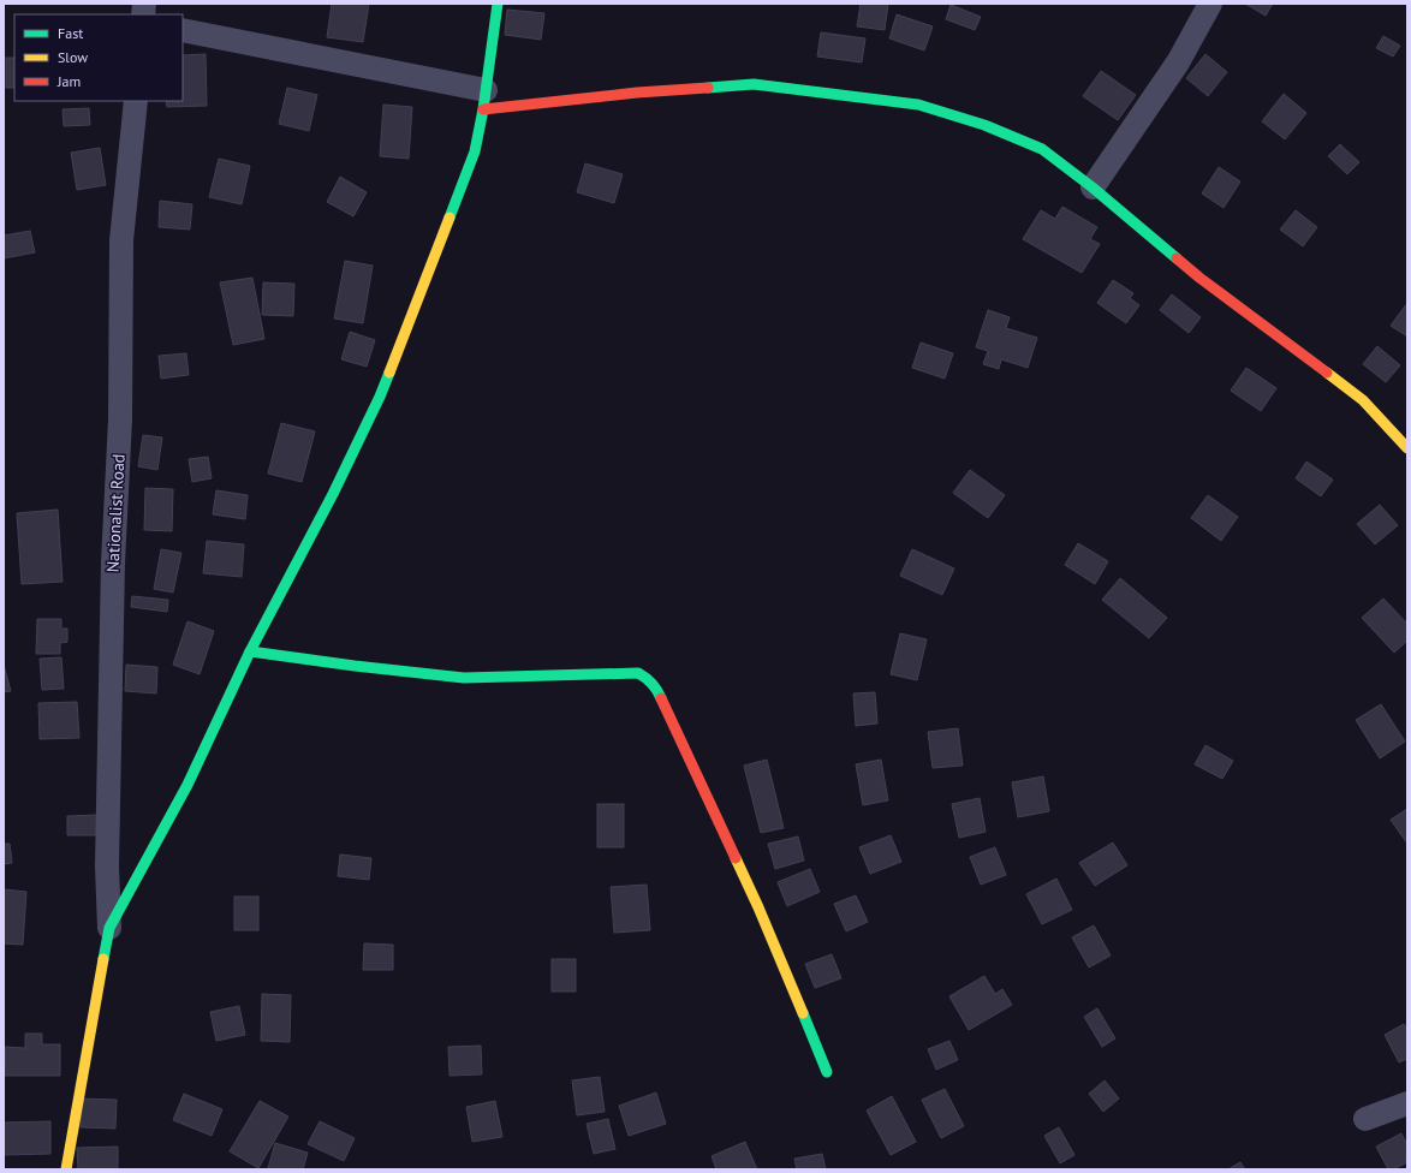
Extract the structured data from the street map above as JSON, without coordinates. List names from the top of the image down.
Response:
{
  "streets": {
    "street": ["Nationalist Road"]
  },
  "legend": ["Fast", "Slow", "Jam"]
}
